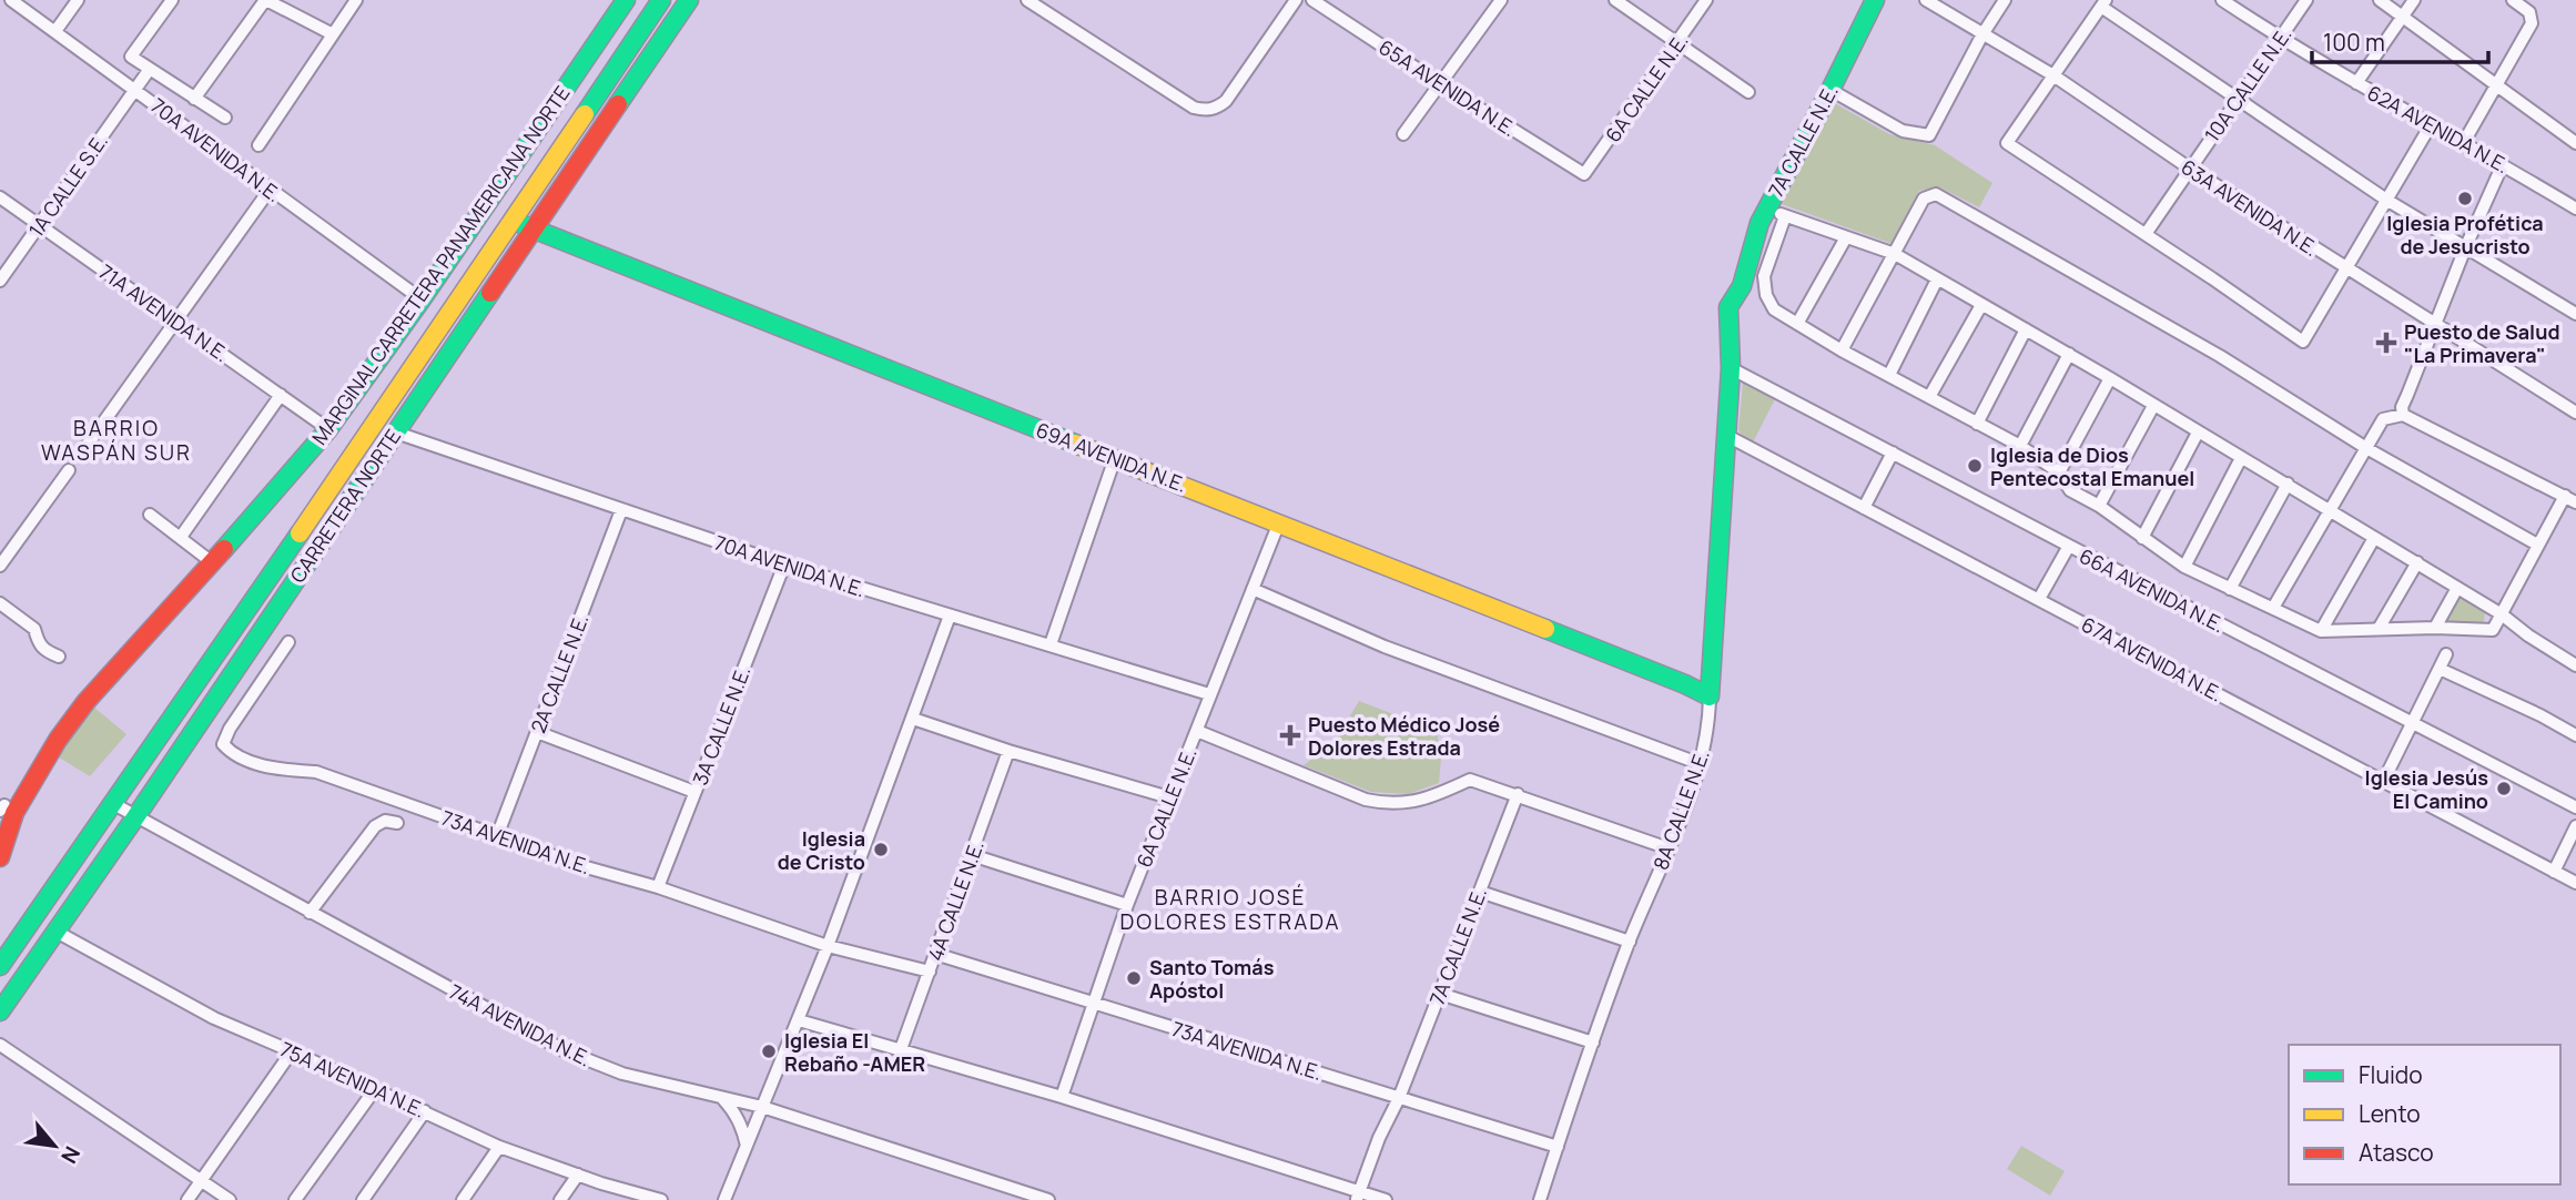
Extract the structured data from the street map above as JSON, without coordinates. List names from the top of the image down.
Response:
{
  "streets": {
    "main road": [
      "7A CALLE N.E.",
      "MARGINAL CARRETERA PANAMERICANA NORTE",
      "69A AVENIDA N.E.",
      "CARRETERA NORTE",
      "8A CALLE N.E."
    ],
    "street": [
      "10A CALLE N.E.",
      "65A AVENIDA N.E.",
      "6A CALLE N.E.",
      "62A AVENIDA N.E.",
      "70A AVENIDA N.E.",
      "1A CALLE S.E.",
      "63A AVENIDA N.E.",
      "71A AVENIDA N.E.",
      "66A AVENIDA N.E.",
      "67A AVENIDA N.E.",
      "2A CALLE N.E.",
      "3A CALLE N.E.",
      "73A AVENIDA N.E.",
      "4A CALLE N.E.",
      "74A AVENIDA N.E.",
      "75A AVENIDA N.E."
    ]
  },
  "crossings": [
    ["10A CALLE N.E.", "62A AVENIDA N.E."],
    ["10A CALLE N.E.", "63A AVENIDA N.E."],
    ["65A AVENIDA N.E.", "6A CALLE N.E."],
    ["6A CALLE N.E.", "70A AVENIDA N.E."],
    ["6A CALLE N.E.", "69A AVENIDA N.E."],
    ["6A CALLE N.E.", "73A AVENIDA N.E."],
    ["7A CALLE N.E.", "8A CALLE N.E."],
    ["7A CALLE N.E.", "73A AVENIDA N.E."],
    ["70A AVENIDA N.E.", "1A CALLE S.E."],
    ["70A AVENIDA N.E.", "MARGINAL CARRETERA PANAMERICANA NORTE"],
    ["70A AVENIDA N.E.", "CARRETERA NORTE"],
    ["70A AVENIDA N.E.", "2A CALLE N.E."],
    ["70A AVENIDA N.E.", "3A CALLE N.E."],
    ["1A CALLE S.E.", "71A AVENIDA N.E."],
    ["MARGINAL CARRETERA PANAMERICANA NORTE", "71A AVENIDA N.E."],
    ["69A AVENIDA N.E.", "CARRETERA NORTE"],
    ["69A AVENIDA N.E.", "8A CALLE N.E."],
    ["CARRETERA NORTE", "74A AVENIDA N.E."],
    ["CARRETERA NORTE", "75A AVENIDA N.E."],
    ["66A AVENIDA N.E.", "8A CALLE N.E."],
    ["67A AVENIDA N.E.", "8A CALLE N.E."],
    ["2A CALLE N.E.", "73A AVENIDA N.E."],
    ["3A CALLE N.E.", "73A AVENIDA N.E."],
    ["8A CALLE N.E.", "73A AVENIDA N.E."],
    ["73A AVENIDA N.E.", "4A CALLE N.E."]
  ],
  "districts": ["BARRIO WASPÁN SUR", "BARRIO JOSÉ DOLORES ESTRADA"],
  "places": {
    "other": [
      "Iglesia Profética de Jesucristo",
      "Iglesia de Dios Pentecostal Emanuel",
      "Iglesia Jesús El Camino",
      "Iglesia de Cristo",
      "Santo Tomás Apóstol",
      "Iglesia El Rebaño -AMER"
    ],
    "health": ["Puesto de Salud \"La Primavera\"", "Puesto Médico José Dolores Estrada"]
  },
  "legend": ["Fluido", "Lento", "Atasco"],
  "scale_bar": "100 m",
  "north": "bottom right"
}
